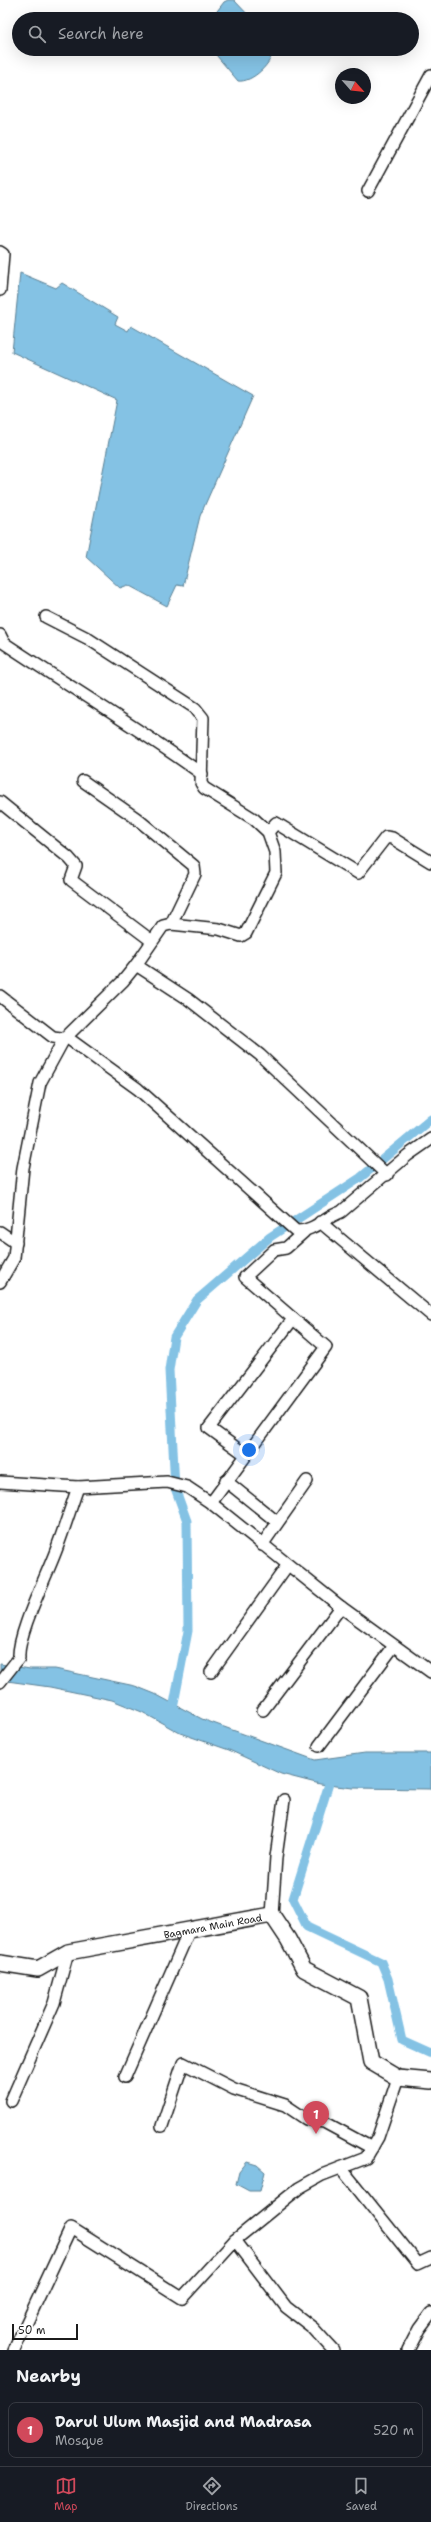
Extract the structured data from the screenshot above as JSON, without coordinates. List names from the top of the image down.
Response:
{
  "streets": {
    "street": ["Bagmara Main Road"]
  },
  "scale_bar": "50 m",
  "north": "bottom right",
  "page": {
    "search": "Search here",
    "pins": "1",
    "scale": "50 m",
    "heading": "Nearby",
    "list": [
      {
        "mark": "1",
        "name": "Darul Ulum Masjid and Madrasa",
        "note": "Mosque",
        "value": "520 m"
      }
    ],
    "nav": ["Map", "Directions", "Saved"]
  }
}
